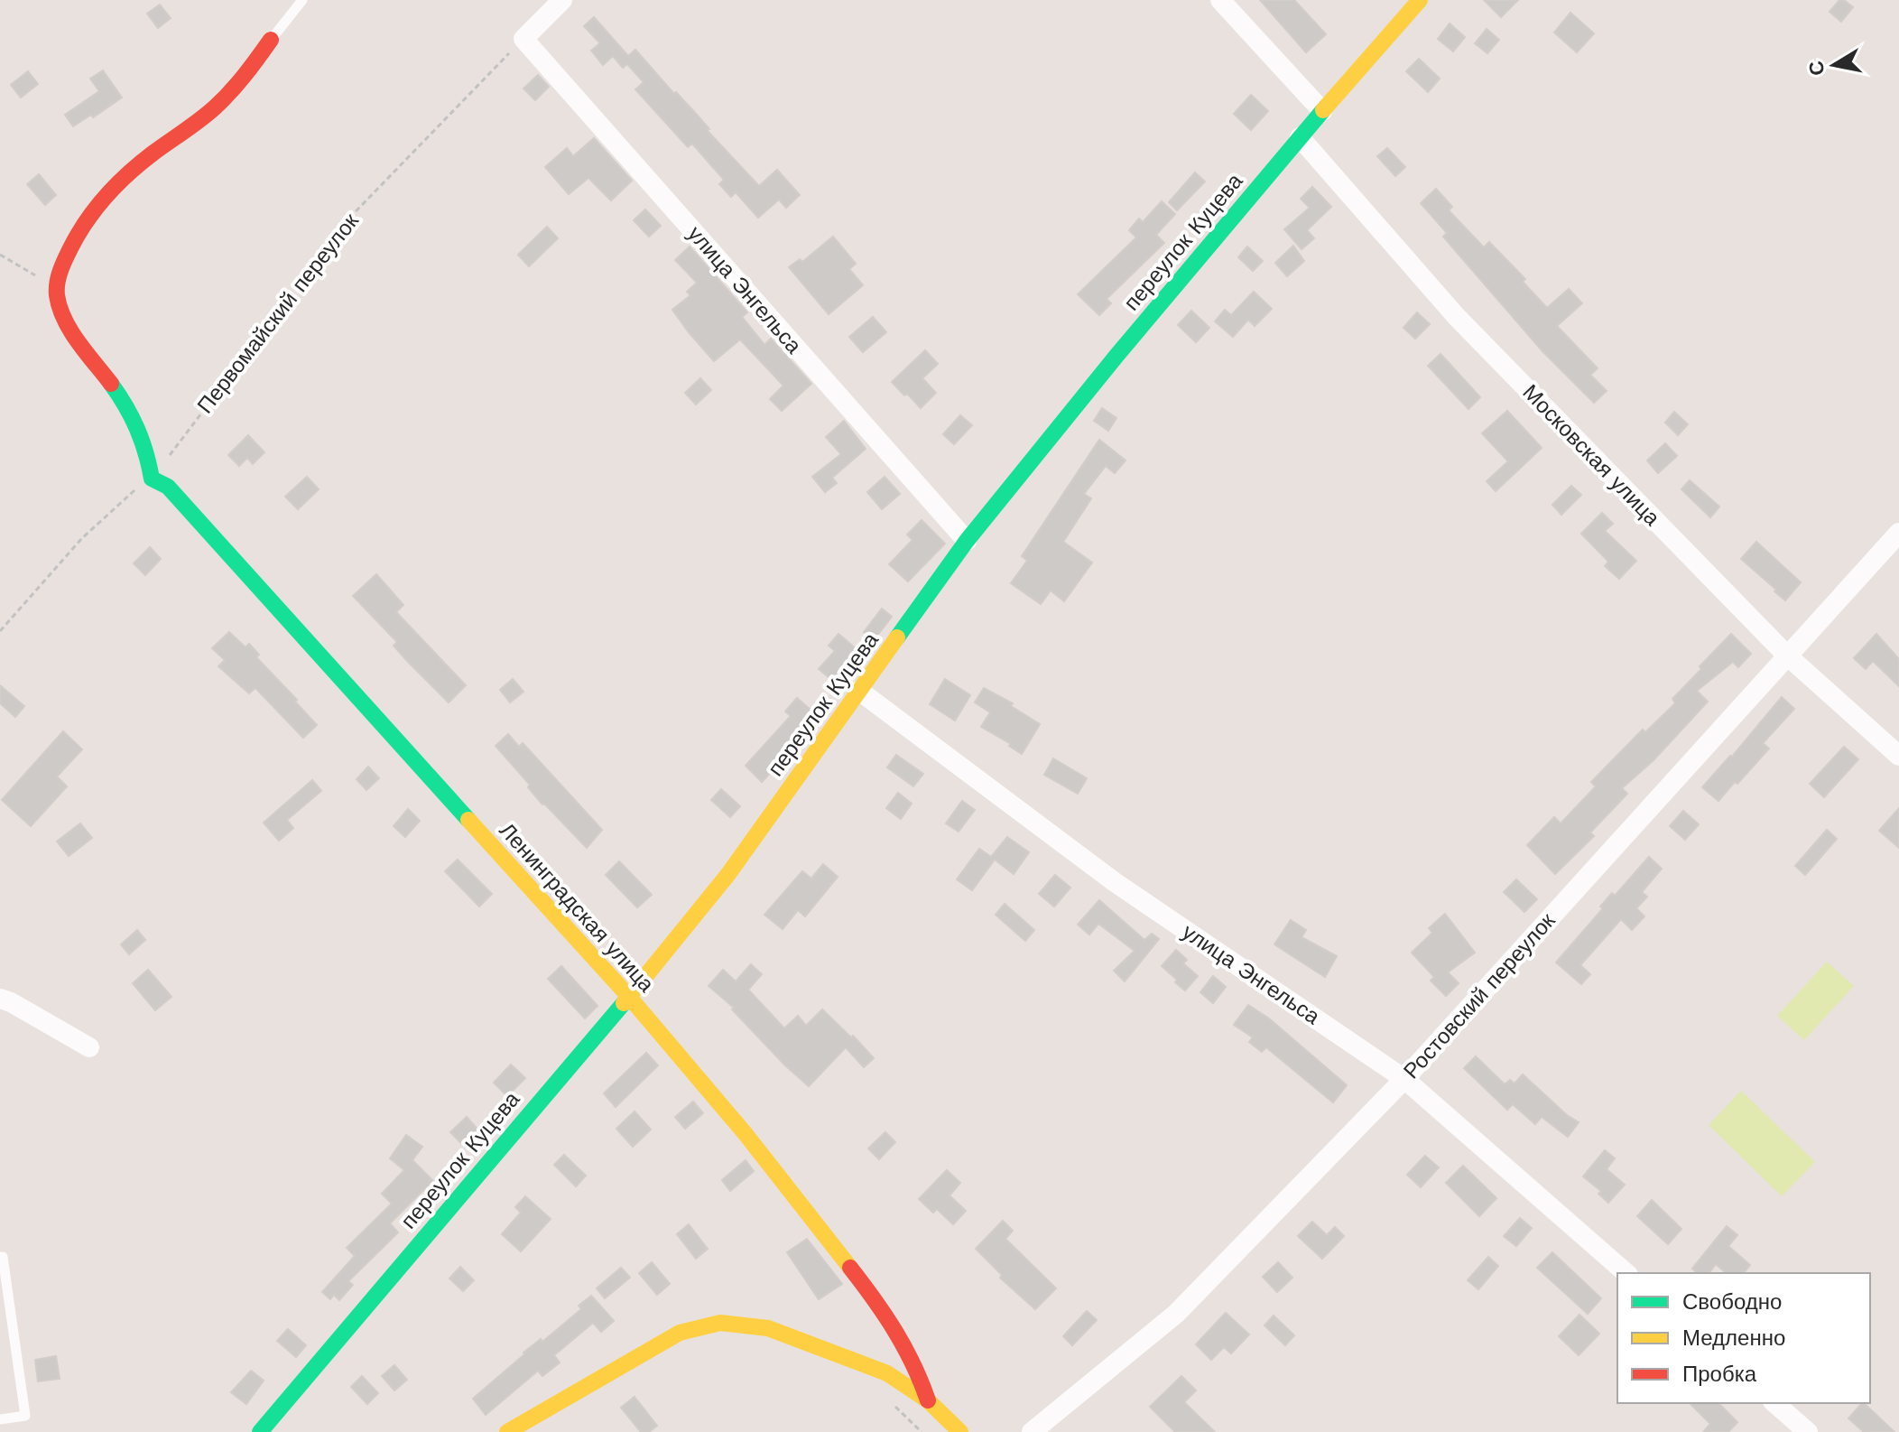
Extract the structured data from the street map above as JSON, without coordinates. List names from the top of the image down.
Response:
{
  "streets": {
    "street": [
      "переулок Куцева",
      "улица Энгельса",
      "Московская улица",
      "Ленинградская улица",
      "Ростовский переулок"
    ],
    "path": ["Первомайский переулок"]
  },
  "crossings": [
    ["переулок Куцева", "улица Энгельса"],
    ["переулок Куцева", "Московская улица"],
    ["переулок Куцева", "Ленинградская улица"],
    ["улица Энгельса", "Первомайский переулок"],
    ["улица Энгельса", "Ростовский переулок"],
    ["Первомайский переулок", "Ленинградская улица"],
    ["Московская улица", "Ростовский переулок"]
  ],
  "legend": ["Свободно", "Медленно", "Пробка"],
  "north": "left"
}
